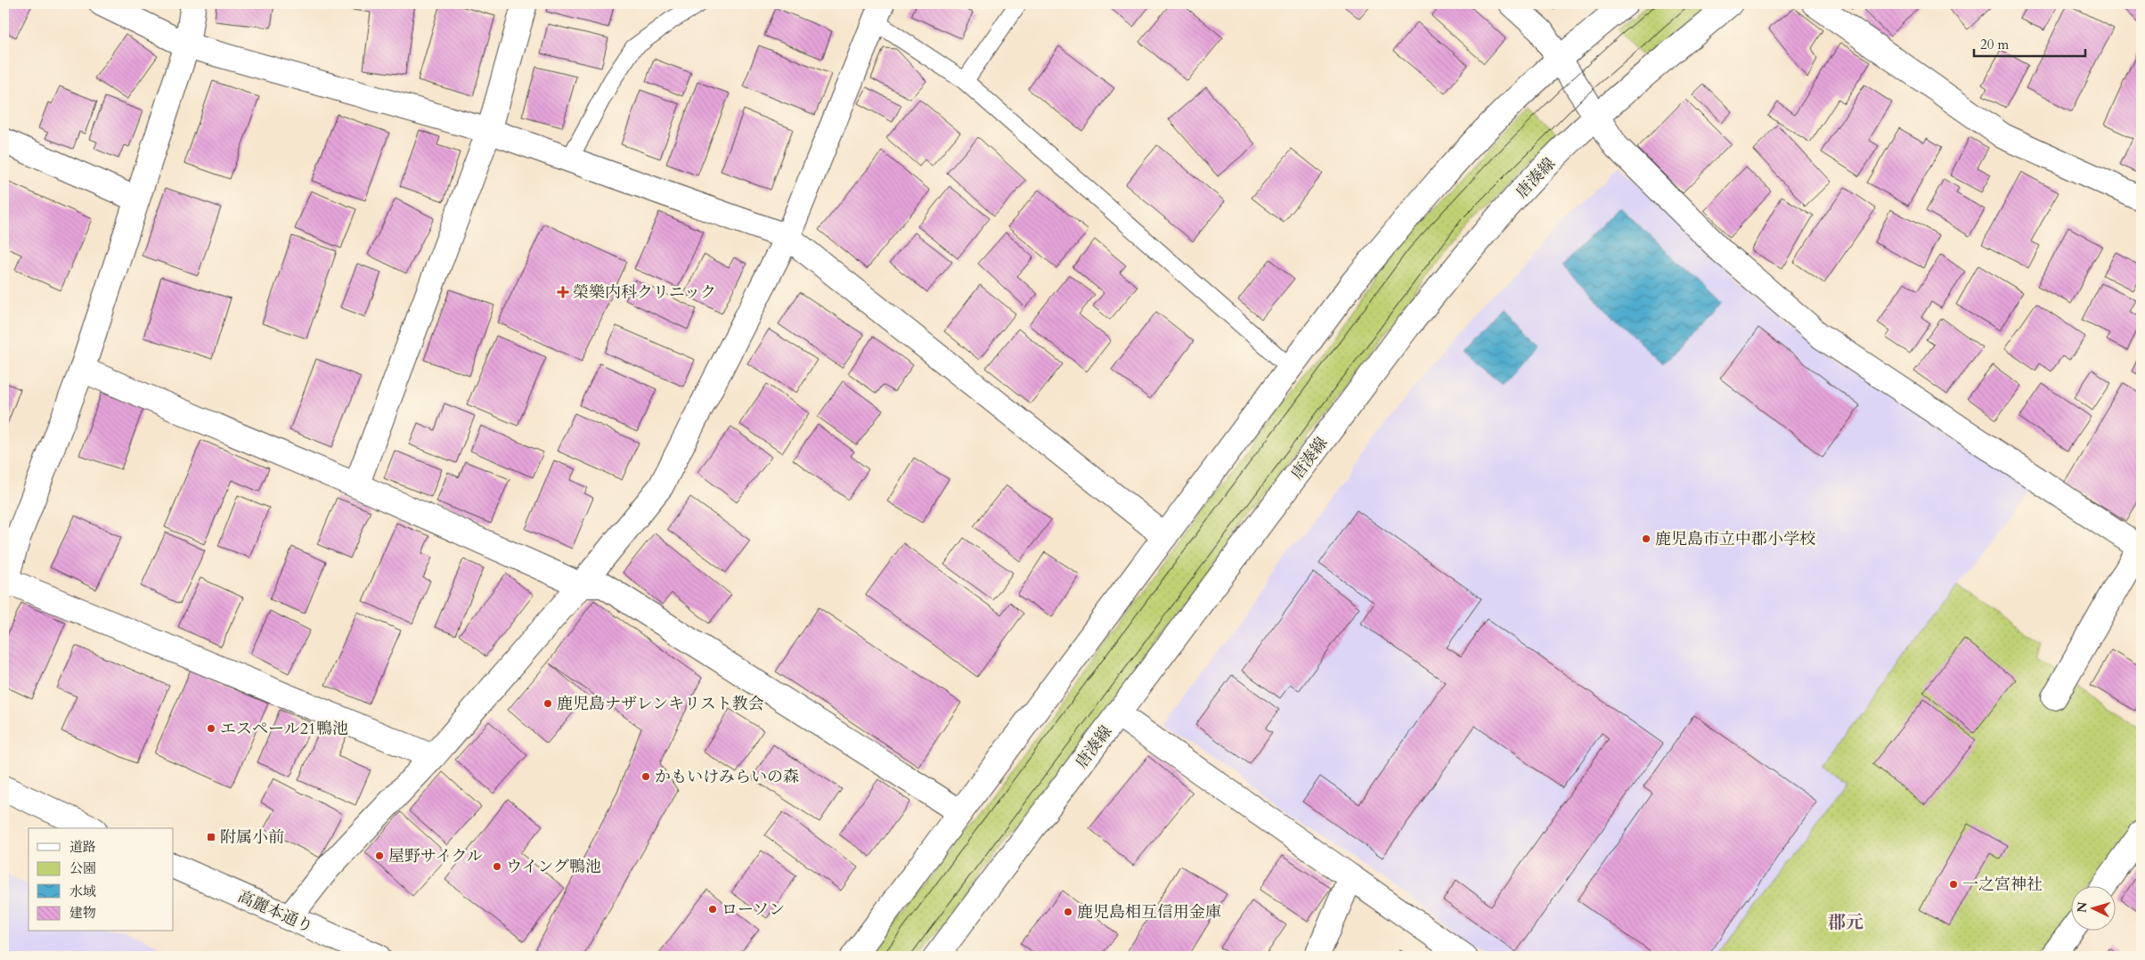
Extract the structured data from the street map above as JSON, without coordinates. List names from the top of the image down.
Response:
{
  "streets": {
    "street": ["唐湊線", "高麗本通り"]
  },
  "districts": ["郡元"],
  "places": {
    "health": ["榮樂内科クリニック"],
    "other": [
      "鹿児島市立中郡小学校",
      "鹿児島ナザレンキリスト教会",
      "エスペール21鴨池",
      "かもいけみらいの森",
      "屋野サイクル",
      "ウイング鴨池",
      "一之宮神社",
      "ローソン",
      "鹿児島相互信用金庫"
    ],
    "transit": ["附属小前"]
  },
  "legend": [
    "道路",
    "公園",
    "水域",
    "建物"
  ],
  "scale_bar": "20 m",
  "north": "left"
}
